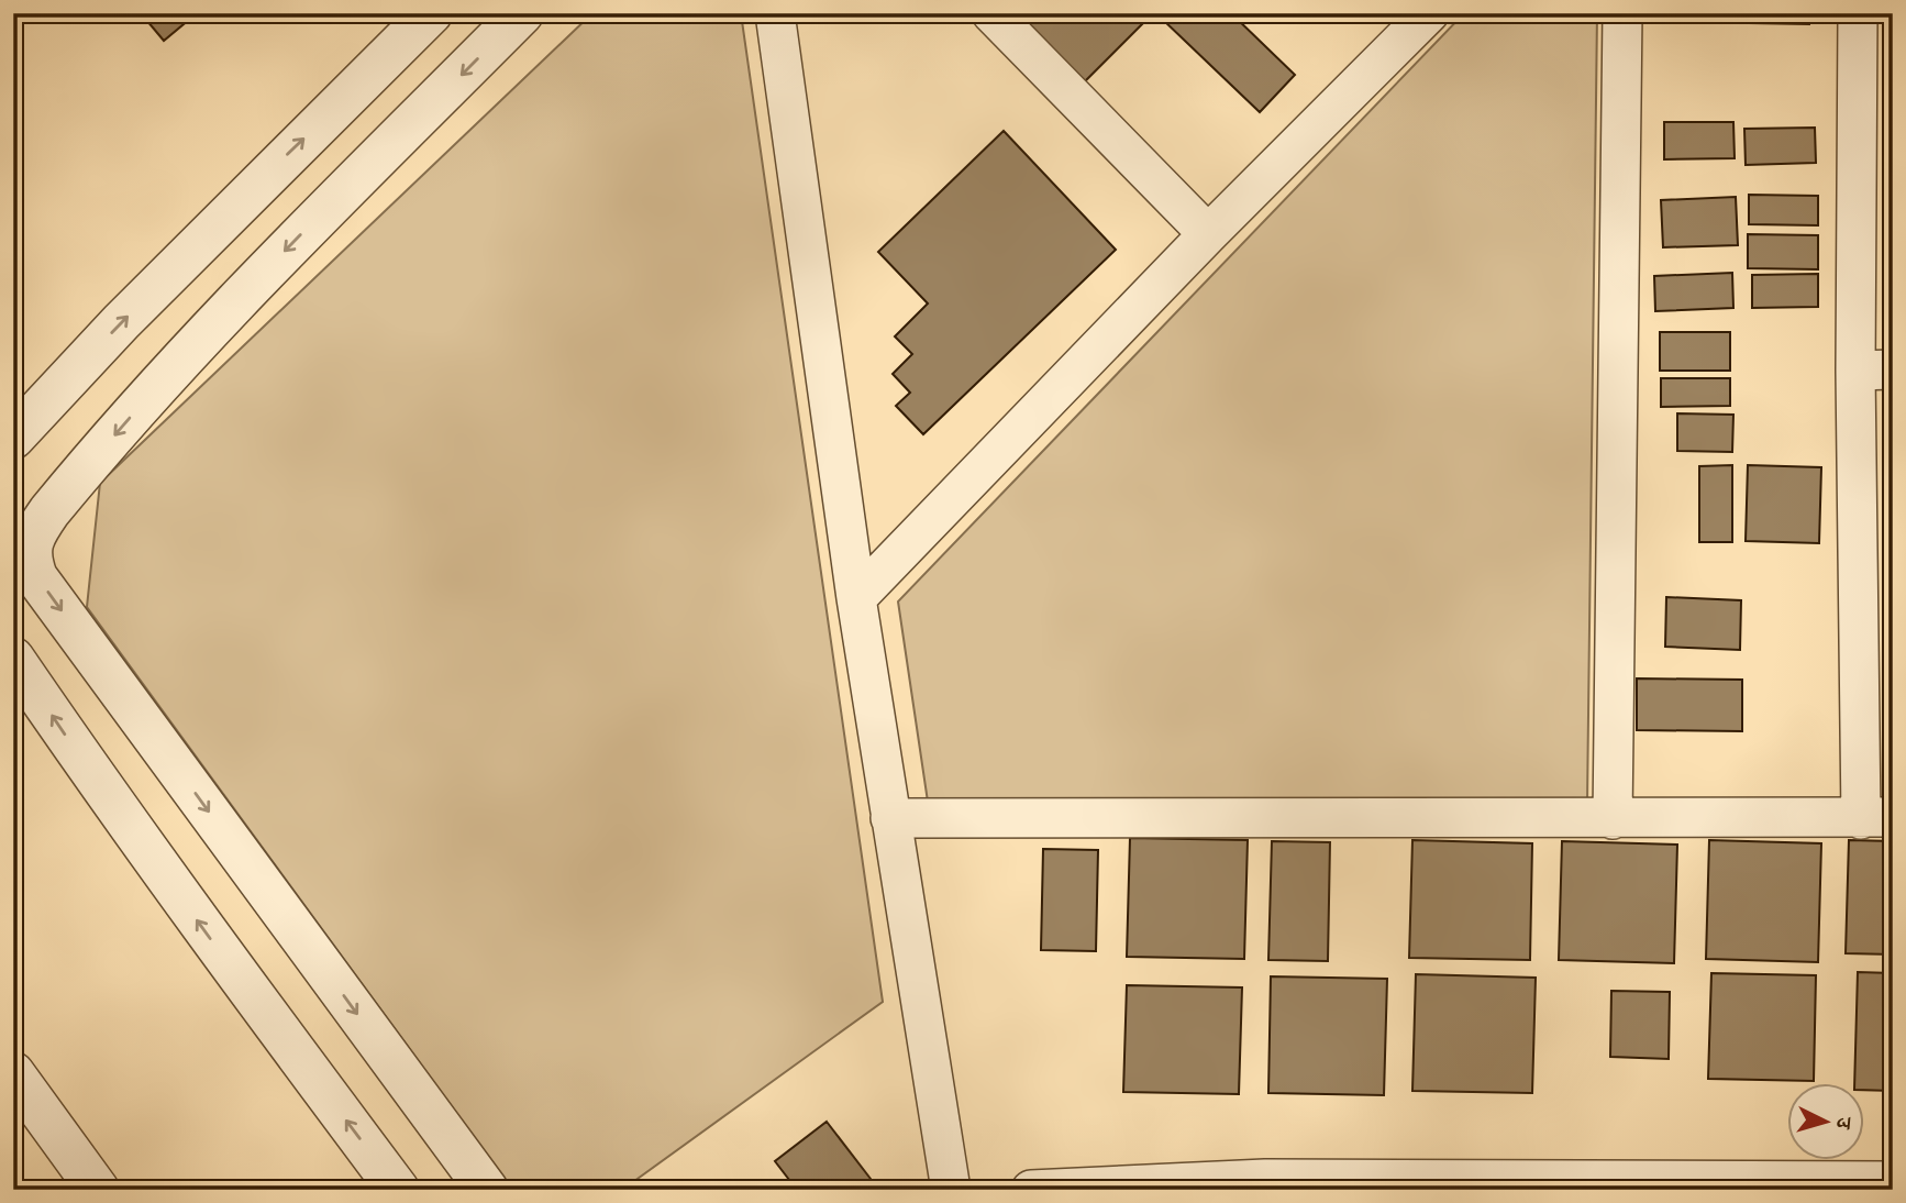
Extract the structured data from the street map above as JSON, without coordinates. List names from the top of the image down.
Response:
{
  "north": "right"
}
